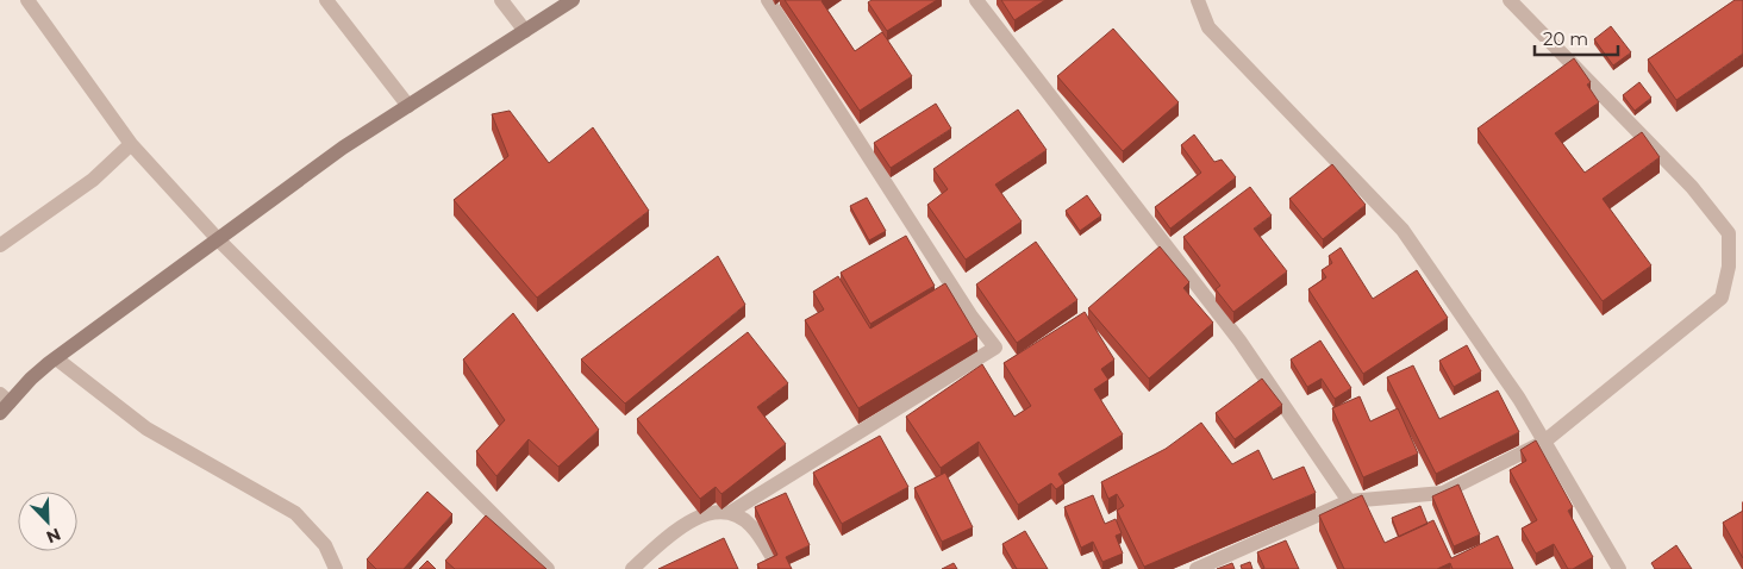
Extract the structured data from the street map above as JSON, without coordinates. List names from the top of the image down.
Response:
{
  "scale_bar": "20 m",
  "north": "bottom right"
}
